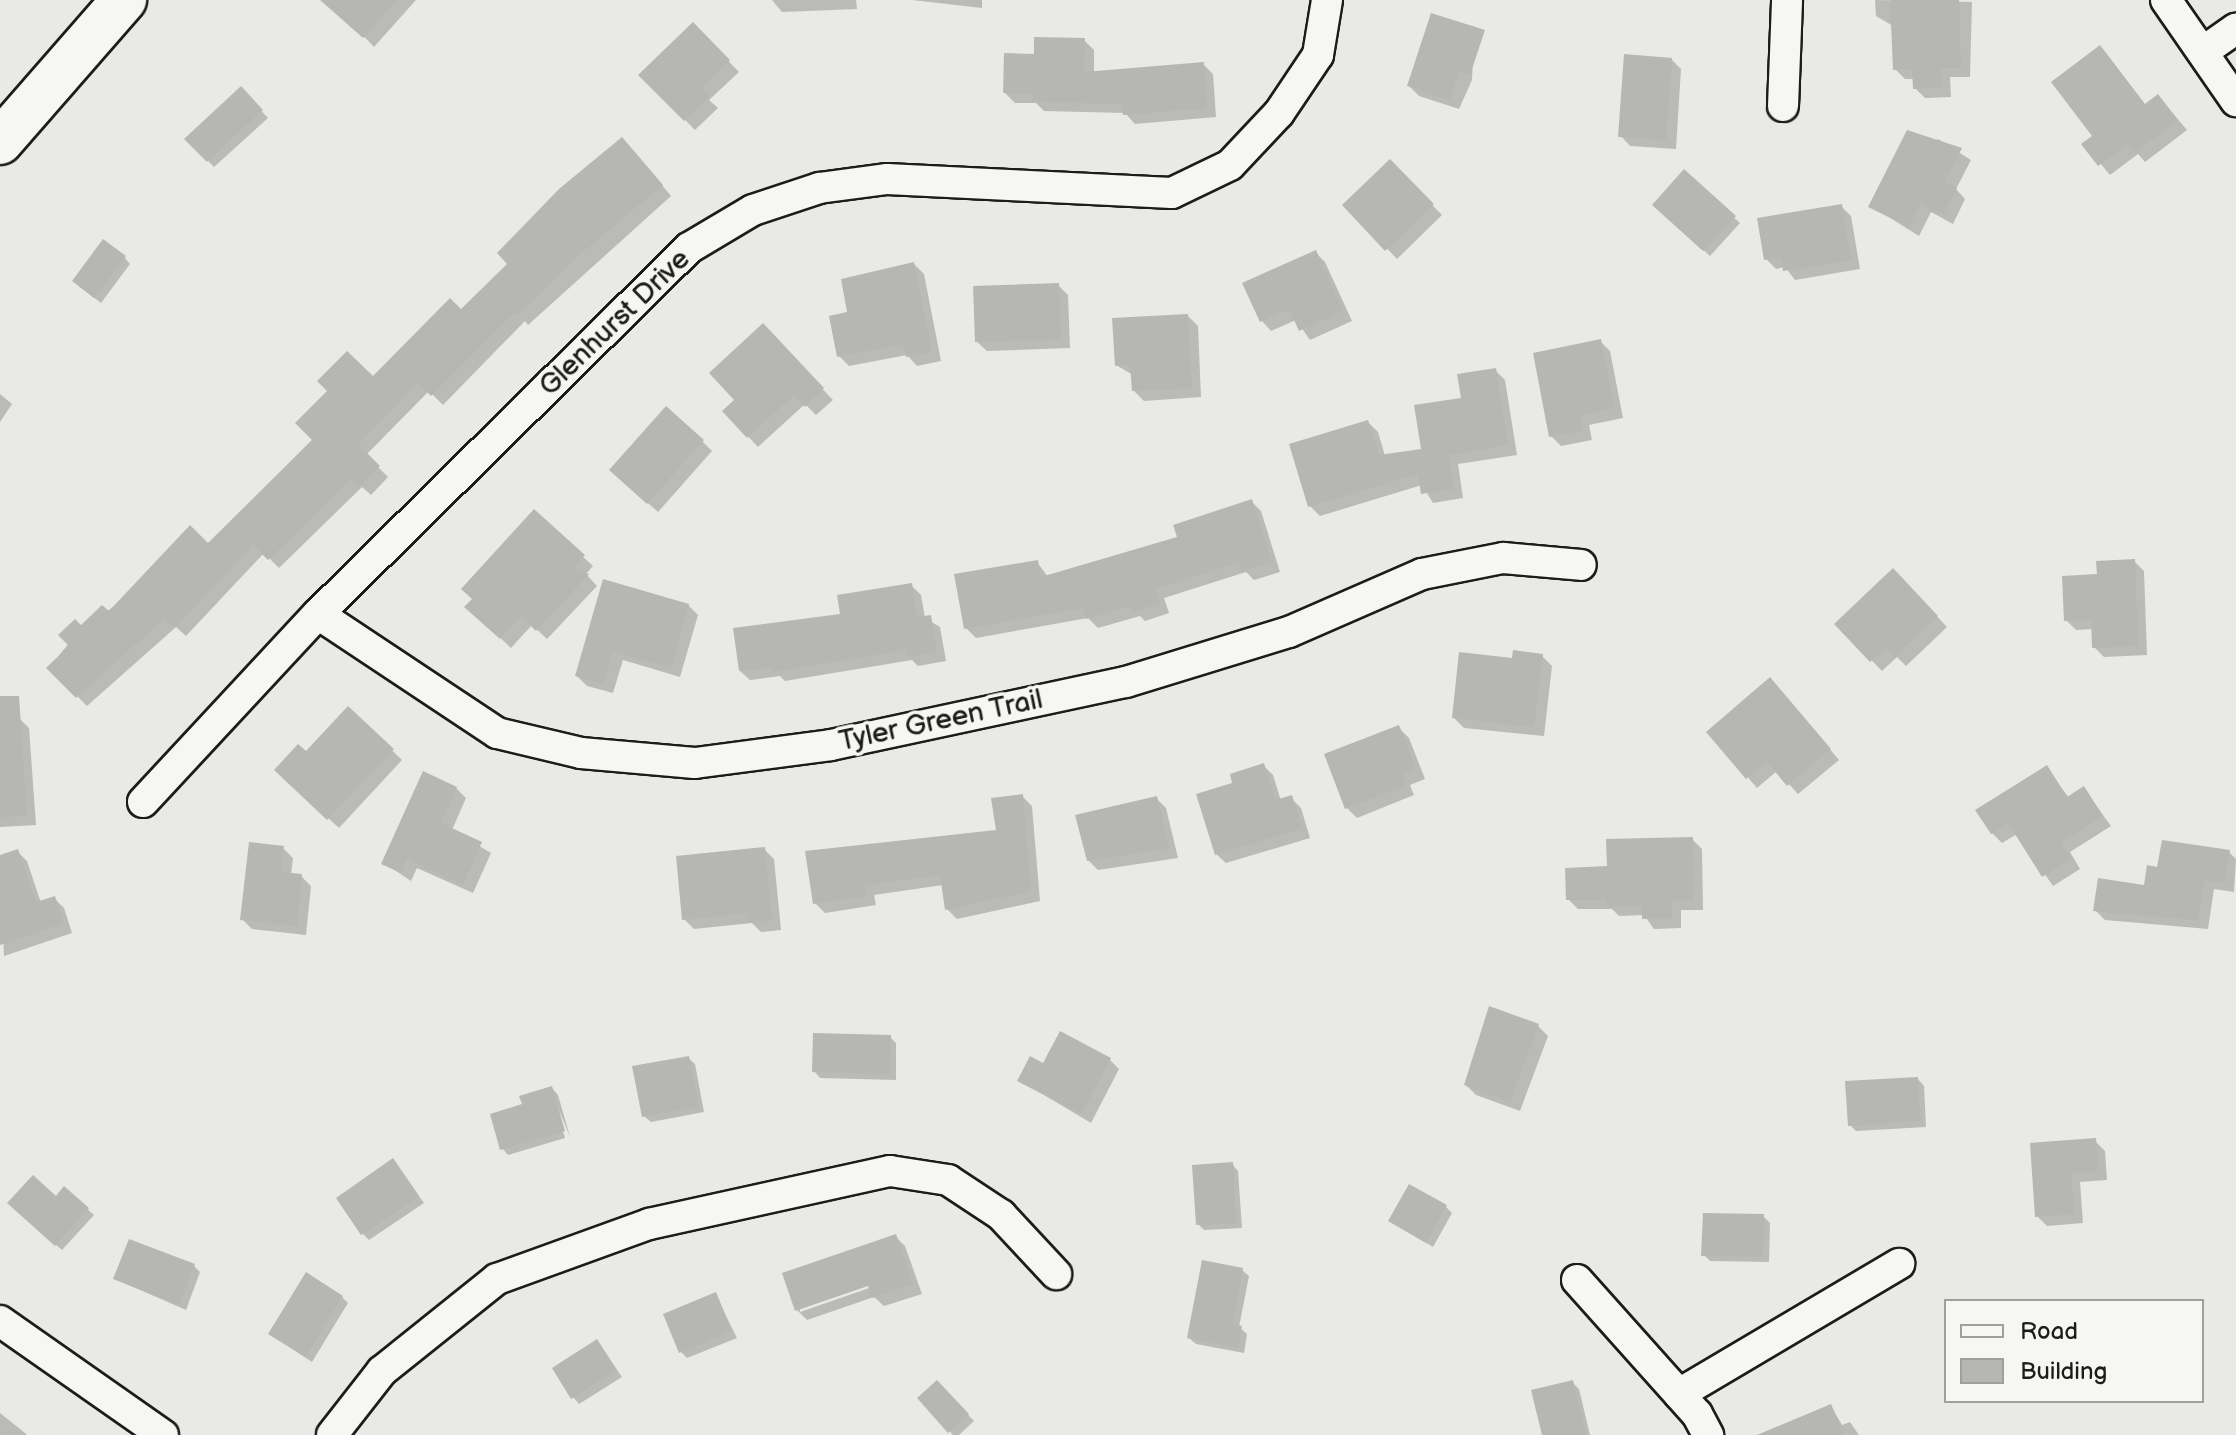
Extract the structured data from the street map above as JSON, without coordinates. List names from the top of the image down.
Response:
{
  "streets": {
    "street": ["Glenhurst Drive", "Tyler Green Trail"]
  },
  "crossings": [
    ["Glenhurst Drive", "Tyler Green Trail"]
  ],
  "legend": ["Road", "Building"]
}
